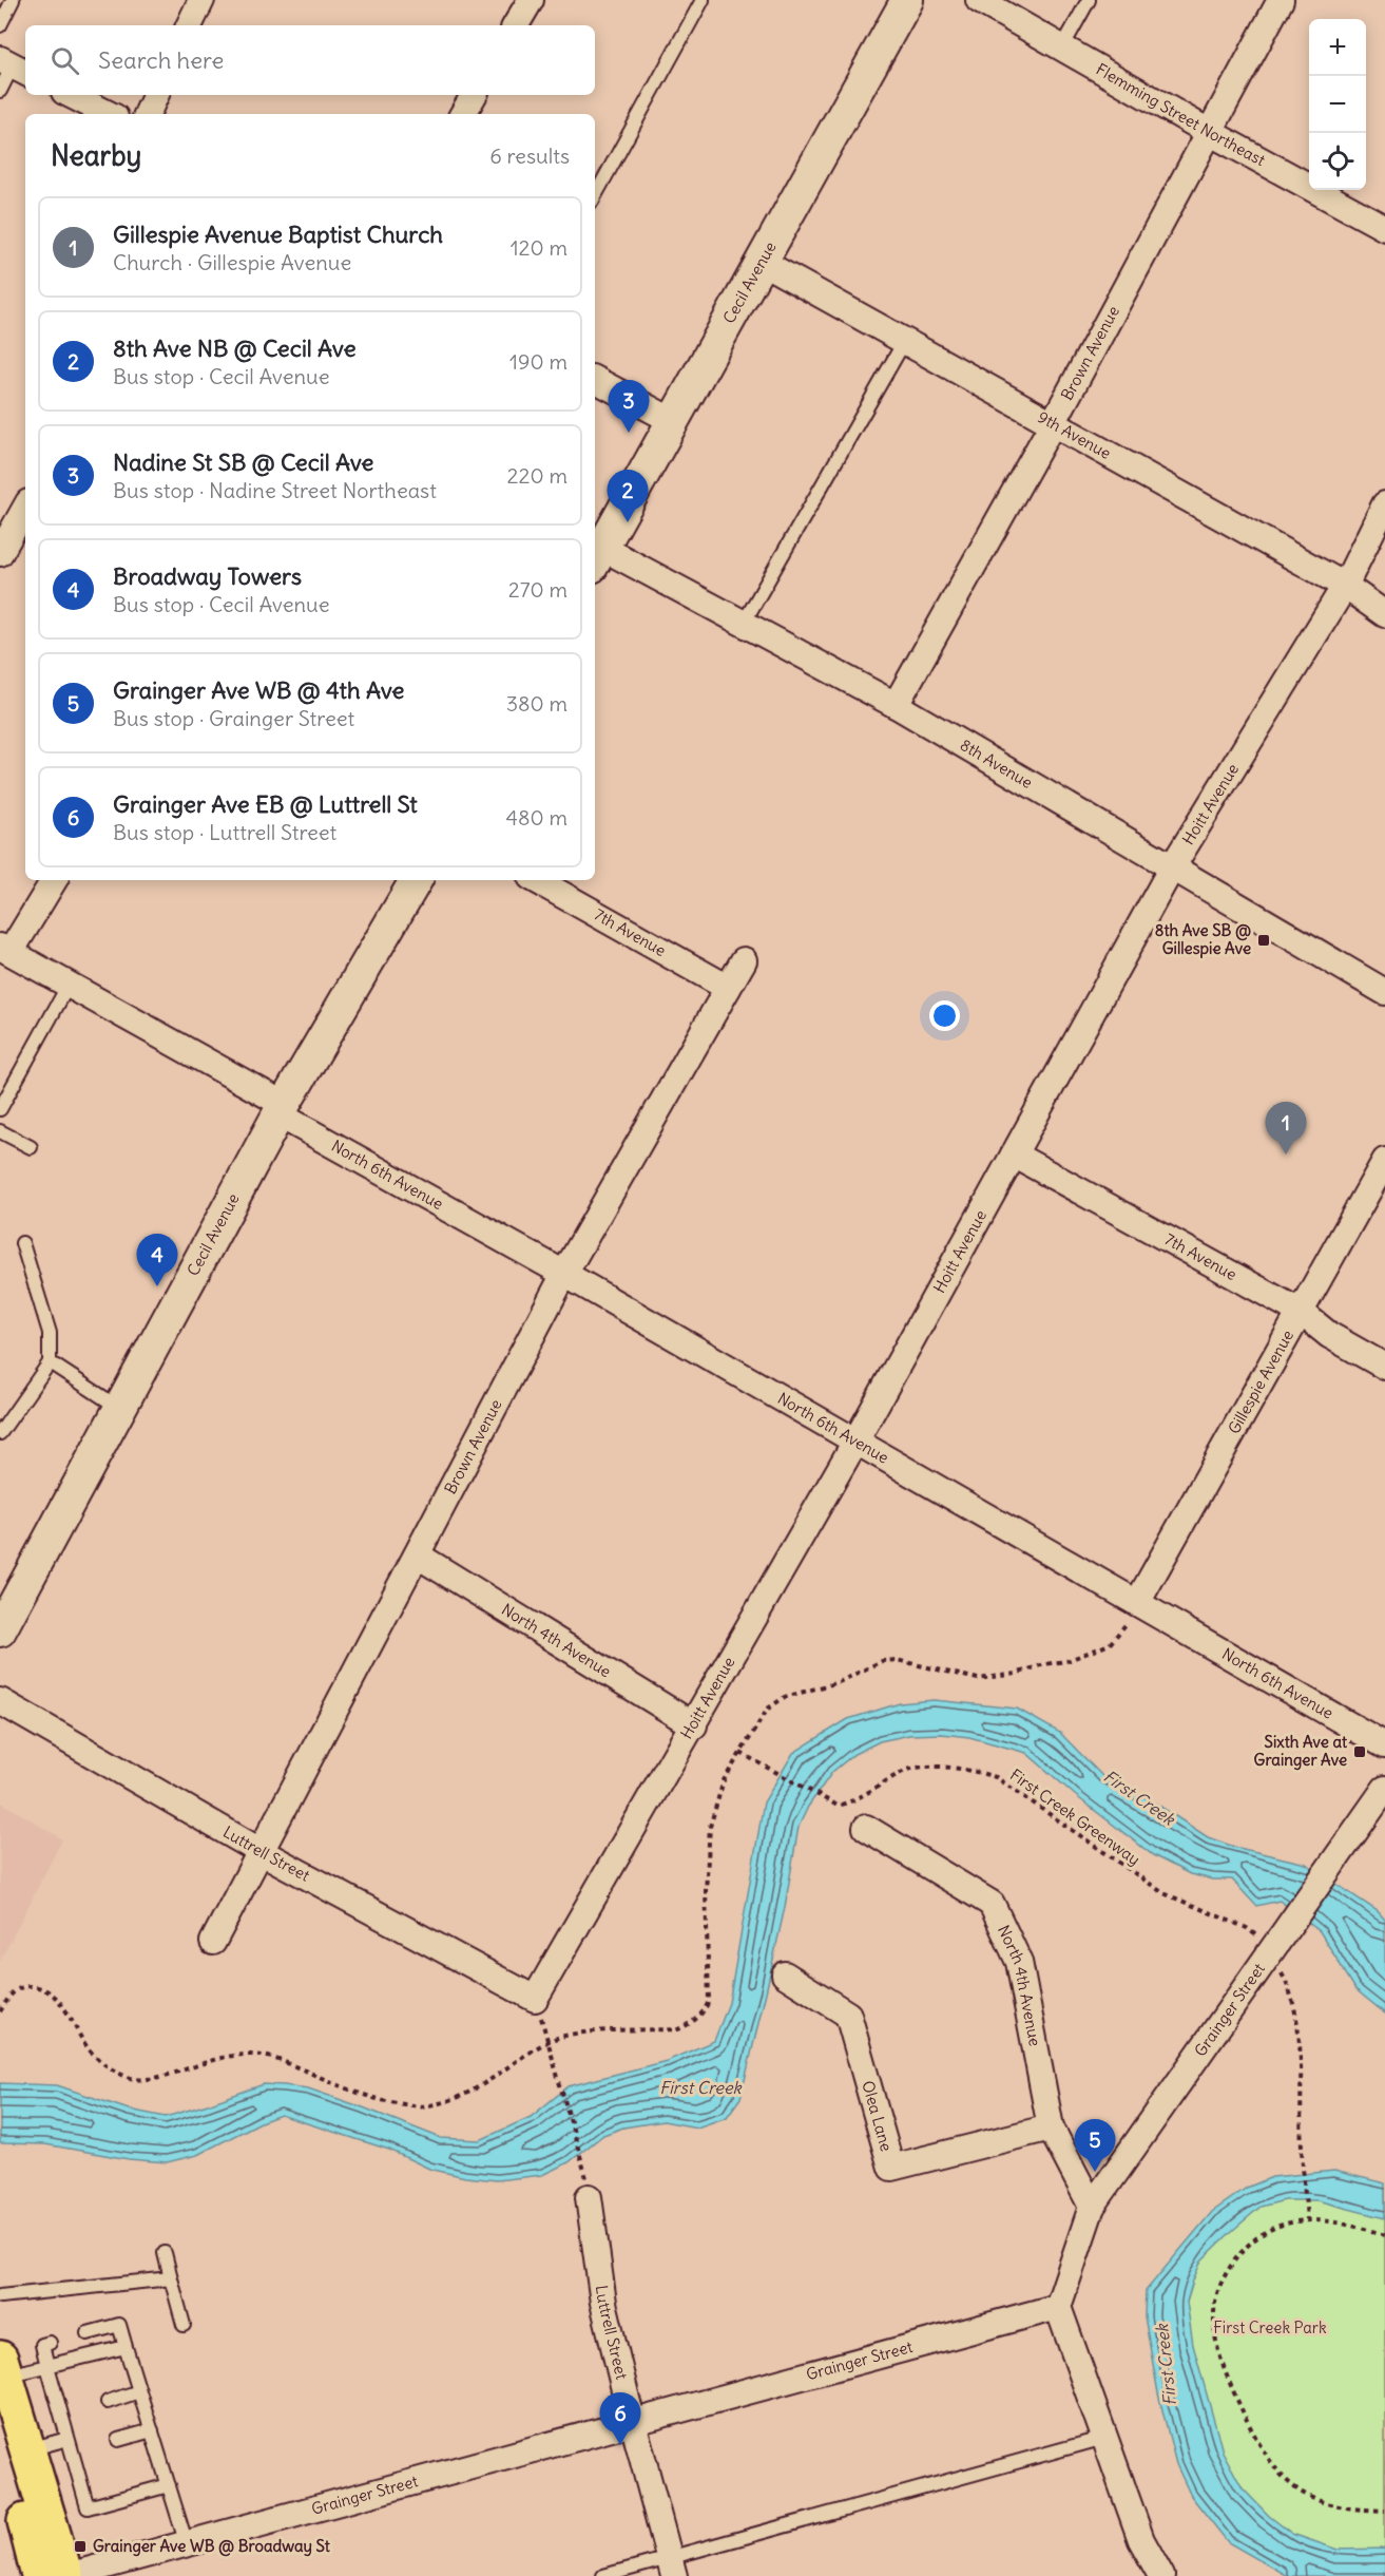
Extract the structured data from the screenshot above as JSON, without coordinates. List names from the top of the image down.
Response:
{
  "streets": {
    "street": [
      "Flemming Street Northeast",
      "Cecil Avenue",
      "Brown Avenue",
      "9th Avenue",
      "8th Avenue",
      "Hoitt Avenue",
      "7th Avenue",
      "North 6th Avenue",
      "Gillespie Avenue",
      "North 4th Avenue",
      "Luttrell Street",
      "Grainger Street",
      "Olea Lane"
    ],
    "path": ["First Creek Greenway"]
  },
  "crossings": [
    ["Flemming Street Northeast", "Brown Avenue"],
    ["Cecil Avenue", "9th Avenue"],
    ["Cecil Avenue", "8th Avenue"],
    ["Cecil Avenue", "North 6th Avenue"],
    ["Brown Avenue", "9th Avenue"],
    ["Brown Avenue", "8th Avenue"],
    ["Brown Avenue", "7th Avenue"],
    ["Brown Avenue", "North 6th Avenue"],
    ["Brown Avenue", "North 4th Avenue"],
    ["Brown Avenue", "Luttrell Street"],
    ["9th Avenue", "Hoitt Avenue"],
    ["8th Avenue", "Hoitt Avenue"],
    ["Hoitt Avenue", "7th Avenue"],
    ["Hoitt Avenue", "North 6th Avenue"],
    ["Hoitt Avenue", "North 4th Avenue"],
    ["Hoitt Avenue", "Luttrell Street"],
    ["7th Avenue", "Gillespie Avenue"],
    ["North 6th Avenue", "Gillespie Avenue"],
    ["North 4th Avenue", "Grainger Street"],
    ["North 4th Avenue", "Olea Lane"],
    ["First Creek Greenway", "Grainger Street"],
    ["Luttrell Street", "Grainger Street"]
  ],
  "water": ["First Creek"],
  "parks": ["First Creek Park"],
  "places": {
    "transit": ["8th Ave SB @ Gillespie Ave", "Sixth Ave at Grainger Ave", "Grainger Ave WB @ Broadway St"]
  },
  "page": {
    "map_buttons": ["+", "−"],
    "search": "Search here",
    "heading": ["Nearby", "6 results"],
    "list": [
      {
        "mark": "1",
        "name": "Gillespie Avenue Baptist Church",
        "note": "Church · Gillespie Avenue",
        "value": "120 m"
      },
      {
        "mark": "2",
        "name": "8th Ave NB @ Cecil Ave",
        "note": "Bus stop · Cecil Avenue",
        "value": "190 m"
      },
      {
        "mark": "3",
        "name": "Nadine St SB @ Cecil Ave",
        "note": "Bus stop · Nadine Street Northeast",
        "value": "220 m"
      },
      {
        "mark": "4",
        "name": "Broadway Towers",
        "note": "Bus stop · Cecil Avenue",
        "value": "270 m"
      },
      {
        "mark": "5",
        "name": "Grainger Ave WB @ 4th Ave",
        "note": "Bus stop · Grainger Street",
        "value": "380 m"
      },
      {
        "mark": "6",
        "name": "Grainger Ave EB @ Luttrell St",
        "note": "Bus stop · Luttrell Street",
        "value": "480 m"
      }
    ],
    "pins": [
      "3",
      "2",
      "1",
      "4",
      "5",
      "6"
    ]
  }
}
